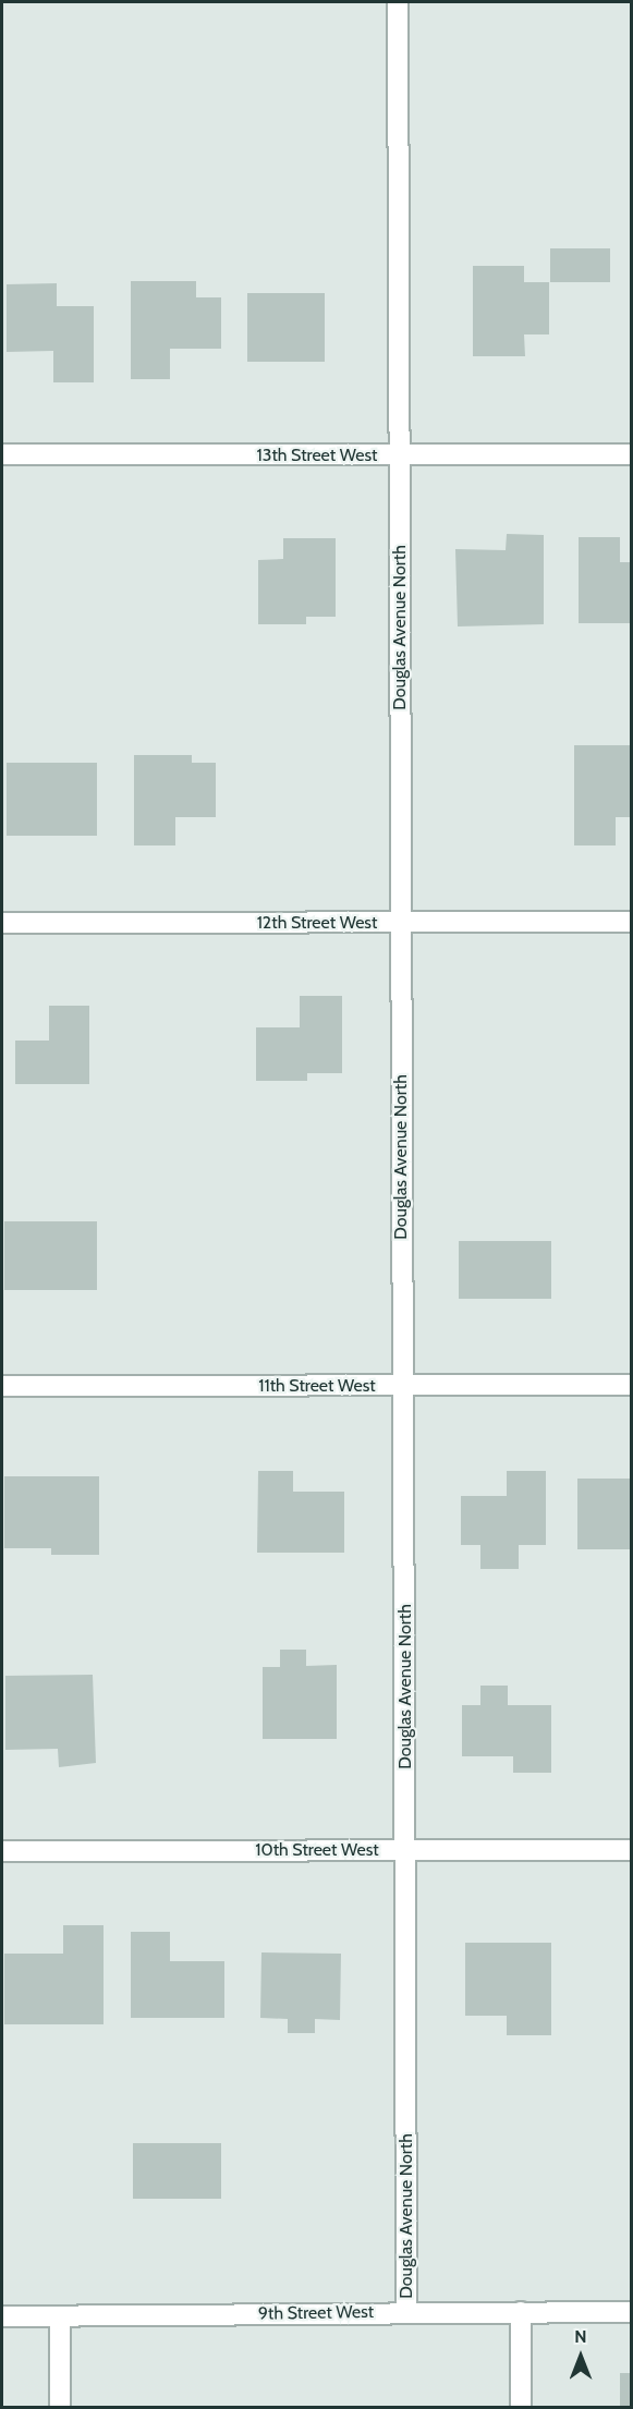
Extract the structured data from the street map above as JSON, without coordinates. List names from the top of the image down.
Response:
{
  "streets": {
    "street": [
      "13th Street West",
      "Douglas Avenue North",
      "12th Street West",
      "11th Street West",
      "10th Street West",
      "9th Street West"
    ]
  },
  "crossings": [
    ["13th Street West", "Douglas Avenue North"],
    ["Douglas Avenue North", "12th Street West"],
    ["Douglas Avenue North", "11th Street West"],
    ["Douglas Avenue North", "10th Street West"],
    ["Douglas Avenue North", "9th Street West"]
  ],
  "north": "top"
}
